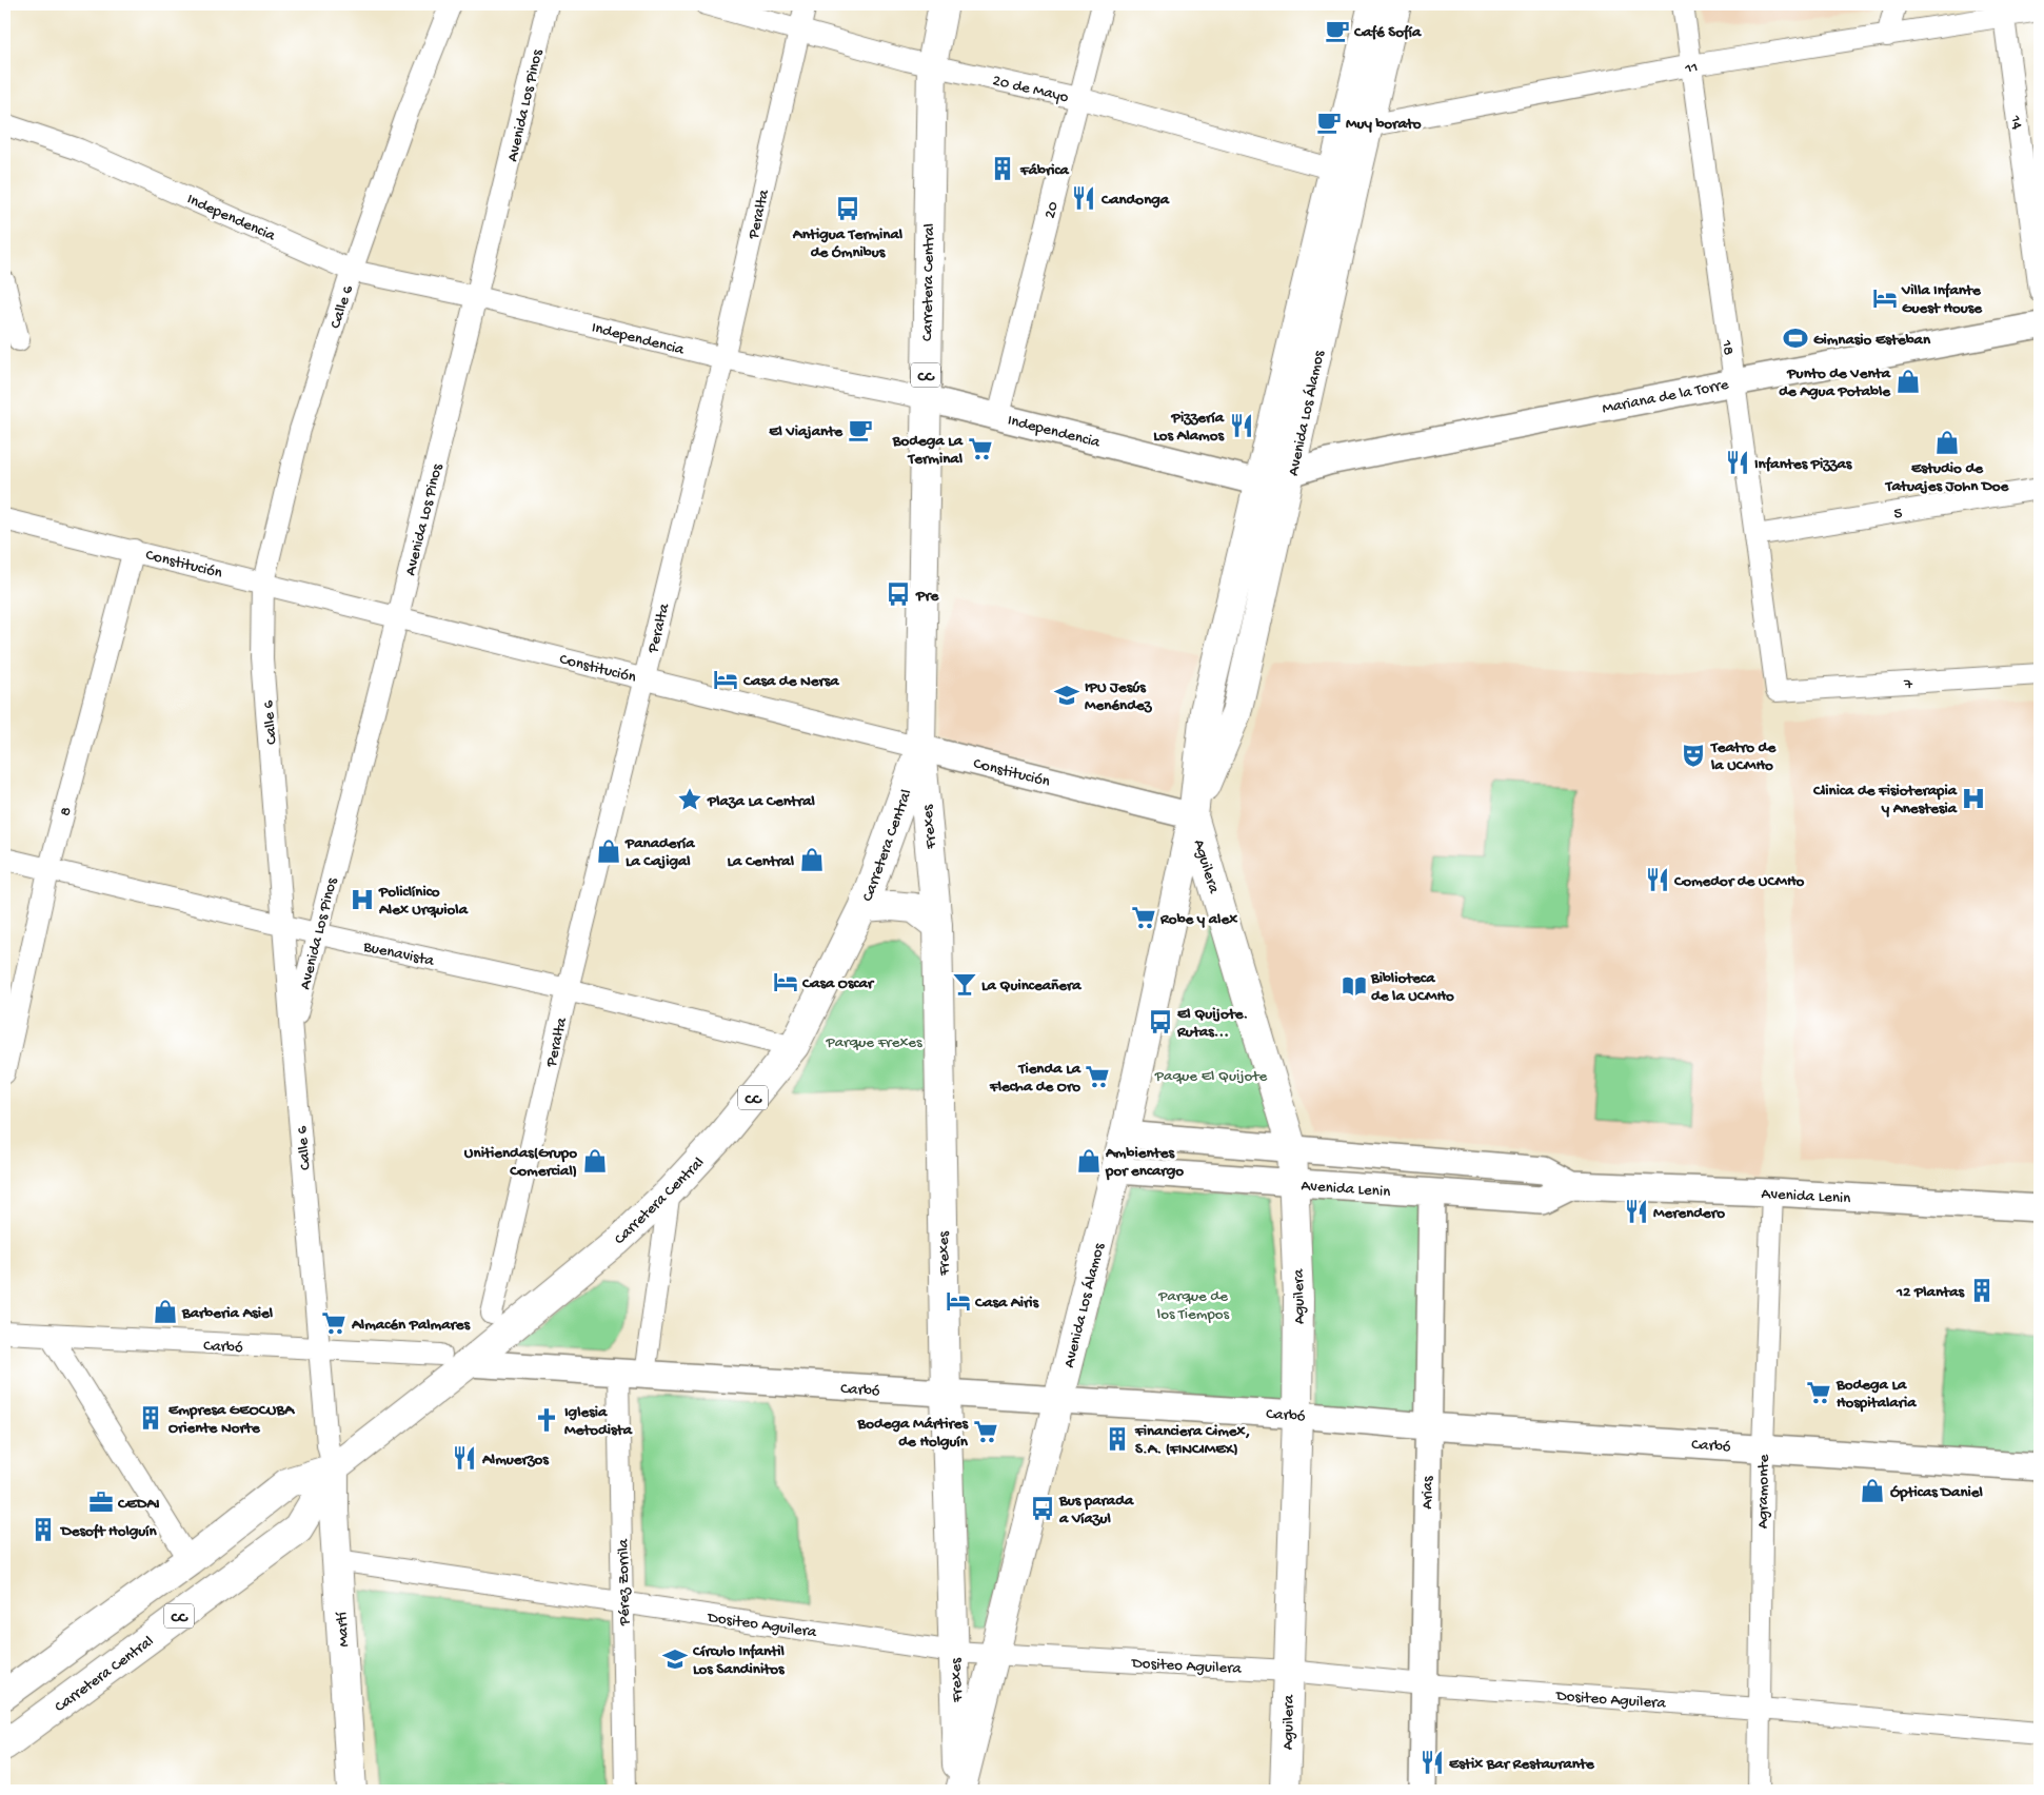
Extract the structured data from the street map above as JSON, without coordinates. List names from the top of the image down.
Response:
{
  "streets": {
    "main road": [
      "Carretera Central",
      "CC",
      "Avenida Los Álamos",
      "Frexes",
      "Aguilera",
      "Martí"
    ],
    "street": [
      "11",
      "20 de Mayo",
      "Avenida Los Pinos",
      "14",
      "20",
      "Peralta",
      "Independencia",
      "Calle 6",
      "18",
      "Mariana de la Torre",
      "5",
      "Constitución",
      "7",
      "8",
      "Buenavista",
      "Avenida Lenin",
      "Carbó",
      "Agramonte",
      "Arias",
      "Pérez Zorrila",
      "Dositeo Aguilera"
    ]
  },
  "crossings": [
    ["11", "14"],
    ["11", "18"],
    ["11", "Avenida Los Álamos"],
    ["20 de Mayo", "20"],
    ["20 de Mayo", "Peralta"],
    ["20 de Mayo", "Carretera Central"],
    ["20 de Mayo", "Avenida Los Álamos"],
    ["Avenida Los Pinos", "Independencia"],
    ["Avenida Los Pinos", "Calle 6"],
    ["Avenida Los Pinos", "Constitución"],
    ["Avenida Los Pinos", "Buenavista"],
    ["20", "Independencia"],
    ["Peralta", "Independencia"],
    ["Peralta", "Constitución"],
    ["Peralta", "Buenavista"],
    ["Independencia", "Carretera Central"],
    ["Independencia", "Calle 6"],
    ["Independencia", "Avenida Los Álamos"],
    ["Carretera Central", "Calle 6"],
    ["Carretera Central", "Constitución"],
    ["Carretera Central", "Frexes"],
    ["Carretera Central", "Buenavista"],
    ["Carretera Central", "Carbó"],
    ["Carretera Central", "Martí"],
    ["Calle 6", "Constitución"],
    ["Calle 6", "Buenavista"],
    ["Calle 6", "Carbó"],
    ["Calle 6", "Martí"],
    ["18", "Mariana de la Torre"],
    ["18", "5"],
    ["18", "7"],
    ["Mariana de la Torre", "Avenida Los Álamos"],
    ["Avenida Los Álamos", "Constitución"],
    ["Avenida Los Álamos", "Frexes"],
    ["Avenida Los Álamos", "Aguilera"],
    ["Avenida Los Álamos", "Avenida Lenin"],
    ["Avenida Los Álamos", "Carbó"],
    ["Avenida Los Álamos", "Dositeo Aguilera"],
    ["Constitución", "8"],
    ["Constitución", "Frexes"],
    ["Constitución", "Aguilera"],
    ["8", "Buenavista"],
    ["Frexes", "Carbó"],
    ["Frexes", "Dositeo Aguilera"],
    ["Aguilera", "Avenida Lenin"],
    ["Aguilera", "Carbó"],
    ["Aguilera", "Dositeo Aguilera"],
    ["Avenida Lenin", "Agramonte"],
    ["Avenida Lenin", "Arias"],
    ["Carbó", "Agramonte"],
    ["Carbó", "Arias"],
    ["Carbó", "Pérez Zorrila"],
    ["Agramonte", "Dositeo Aguilera"],
    ["Arias", "Dositeo Aguilera"],
    ["Pérez Zorrila", "Dositeo Aguilera"],
    ["Dositeo Aguilera", "Martí"]
  ],
  "parks": ["Parque Frexes", "Paque El Quijote", "Parque de los Tiempos"],
  "places": {
    "cafe": ["Café Sofía", "Muy borato", "El Viajante"],
    "building": [
      "Fábrica",
      "12 Plantas",
      "Empresa GEOCUBA Oriente Norte",
      "Financiera Cimex, S.A. (FINCIMEX)",
      "Desoft Holguín"
    ],
    "restaurant": [
      "Candonga",
      "Pizzería Los Alamos",
      "Infantes Pizzas",
      "Comedor de UCMHo",
      "Merendero",
      "Almuerzos",
      "Estix Bar Restaurante"
    ],
    "bus stop": [
      "Antigua Terminal de Ómnibus",
      "Pre",
      "El Quijote. Rutas...",
      "Bus parada a Víazul"
    ],
    "hotel": [
      "Villa Infante Guest House",
      "Casa de Nersa",
      "Casa Oscar",
      "Casa Airis"
    ],
    "sports": ["Gimnasio Esteban"],
    "shop": [
      "Punto de Venta de Agua Potable",
      "Estudio de Tatuajes John Doe",
      "Panadería La Cajigal",
      "La Central",
      "Unitiendas(Grupo Comercial)",
      "Ambientes por encargo",
      "Barberia Asiel",
      "Ópticas Daniel"
    ],
    "supermarket": [
      "Bodega La Terminal",
      "Robe y alex",
      "Tienda La Flecha de Oro",
      "Almacén Palmares",
      "Bodega La Hospitalaria",
      "Bodega Mártires de Holguín"
    ],
    "school or university": ["IPU Jesús Menéndez", "Círculo Infantil Los Sandinitos"],
    "theatre": ["Teatro de la UCMHo"],
    "hospital": ["Clinica de Fisioterapia y Anestesia", "Policlínico Alex Urquiola"],
    "place": ["Plaza La Central"],
    "bar": ["La Quinceañera"],
    "library": ["Biblioteca de la UCMHo"],
    "church": ["Iglesia Metodista"],
    "office": ["CEDAI"]
  }
}
